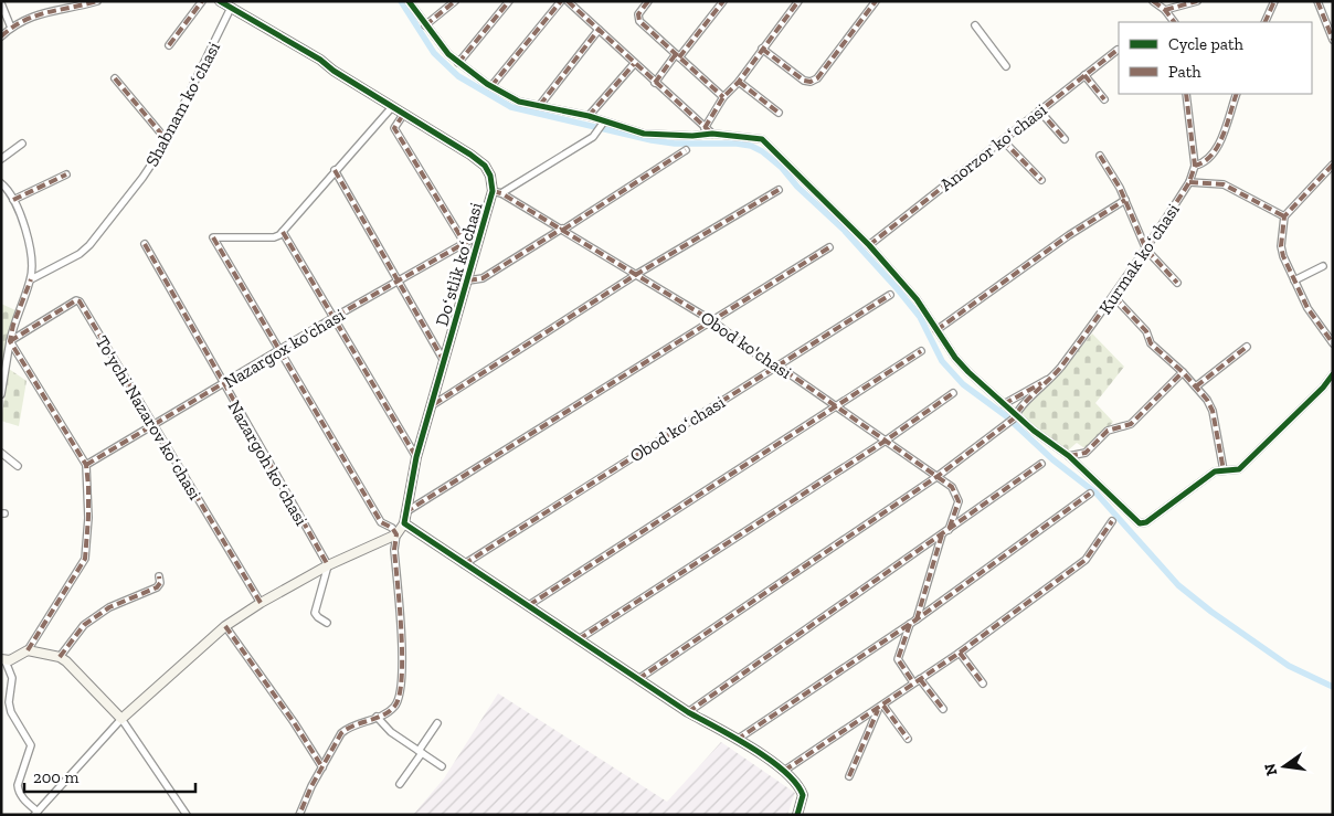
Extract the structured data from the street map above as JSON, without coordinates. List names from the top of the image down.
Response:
{
  "streets": {
    "street": [
      "Shabnam koʻchasi",
      "Anorzor koʻchasi",
      "Kurmak koʻchasi",
      "Doʻstlik koʻchasi",
      "Obod ko'chasi",
      "Nazargox ko'chasi",
      "To'ychi Nazarov koʻchasi",
      "Obod koʻchasi",
      "Nazargoh koʻchasi"
    ]
  },
  "crossings": [
    ["Shabnam koʻchasi", "Doʻstlik koʻchasi"],
    ["Doʻstlik koʻchasi", "Obod ko'chasi"],
    ["Doʻstlik koʻchasi", "Nazargox ko'chasi"],
    ["Obod ko'chasi", "Obod koʻchasi"],
    ["Nazargox ko'chasi", "To'ychi Nazarov koʻchasi"],
    ["Nazargox ko'chasi", "Nazargoh koʻchasi"]
  ],
  "legend": ["Cycle path", "Path"],
  "scale_bar": "200 m",
  "north": "left"
}
